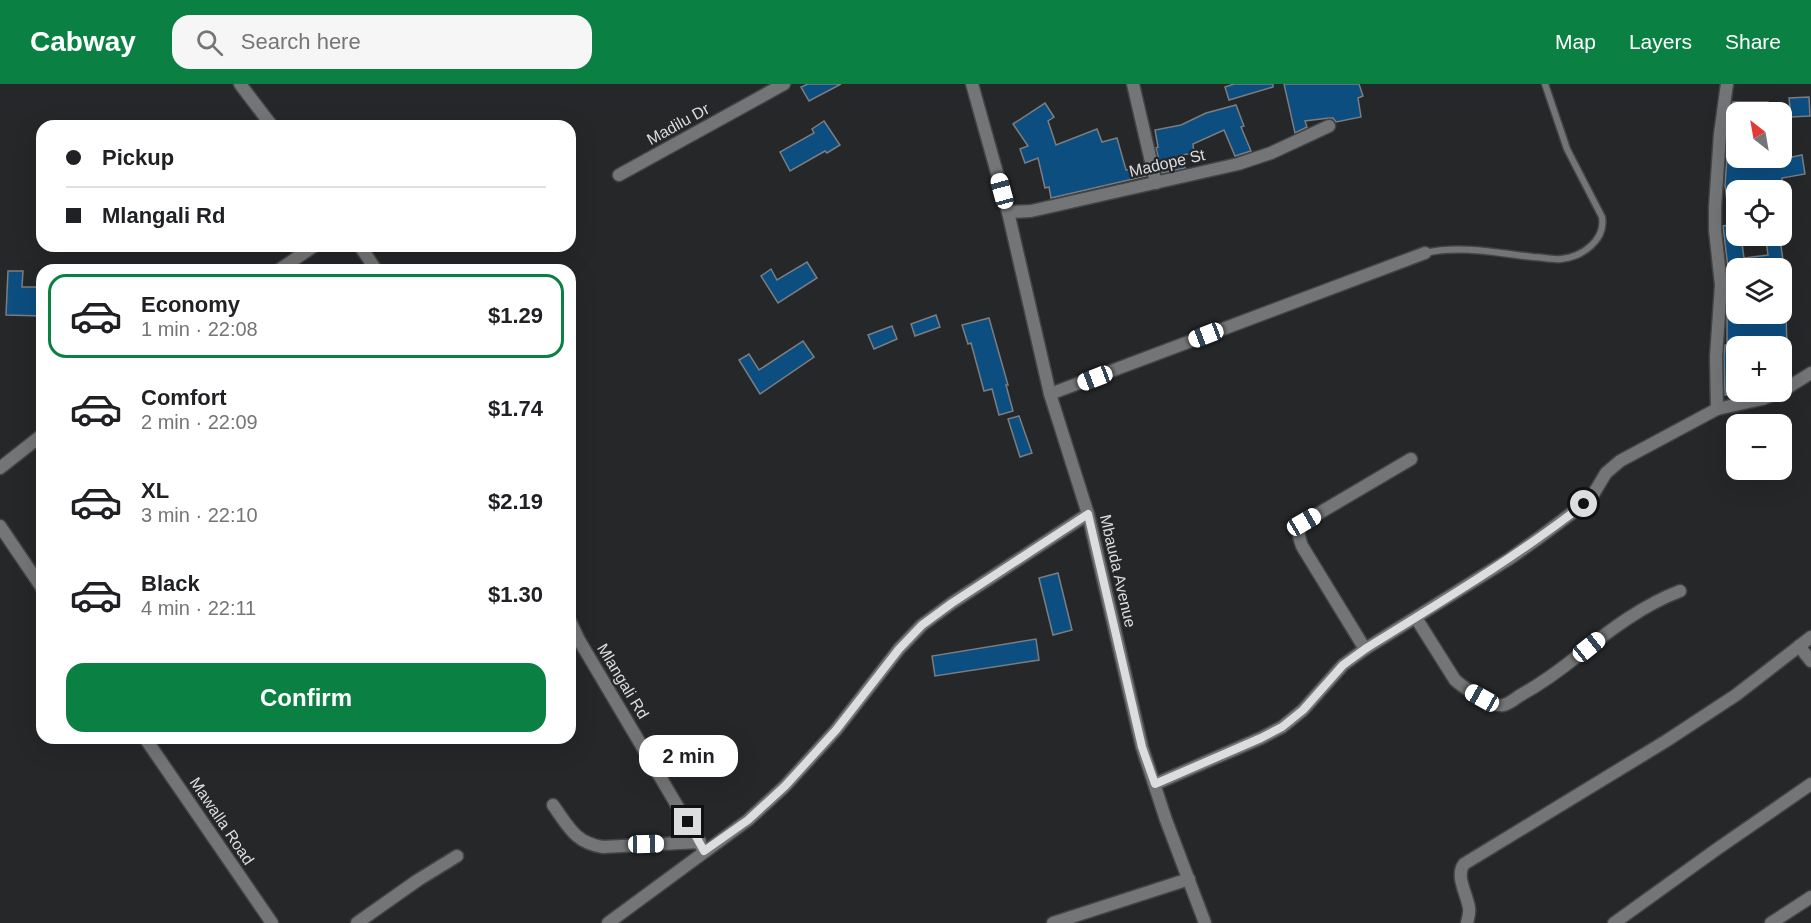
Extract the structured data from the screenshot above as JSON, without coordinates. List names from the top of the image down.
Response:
{
  "streets": {
    "street": [
      "Madilu Dr",
      "Madope St",
      "Mbauda Avenue",
      "Mlangali Rd",
      "Mawalla Road"
    ]
  },
  "crossings": [
    ["Madope St", "Mbauda Avenue"]
  ],
  "north": "top left",
  "page": {
    "header": "Cabway",
    "search": "Search here",
    "nav": ["Map", "Layers", "Share"],
    "map_buttons": ["+", "−"],
    "banner": ["Pickup", "Mlangali Rd"],
    "list": [
      {
        "name": "Economy",
        "note": "1 min · 22:08",
        "value": "$1.29"
      },
      {
        "name": "Comfort",
        "note": "2 min · 22:09",
        "value": "$1.74"
      },
      {
        "name": "XL",
        "note": "3 min · 22:10",
        "value": "$2.19"
      },
      {
        "name": "Black",
        "note": "4 min · 22:11",
        "value": "$1.30"
      }
    ],
    "buttons": "Confirm",
    "bubble": "2 min"
  }
}
